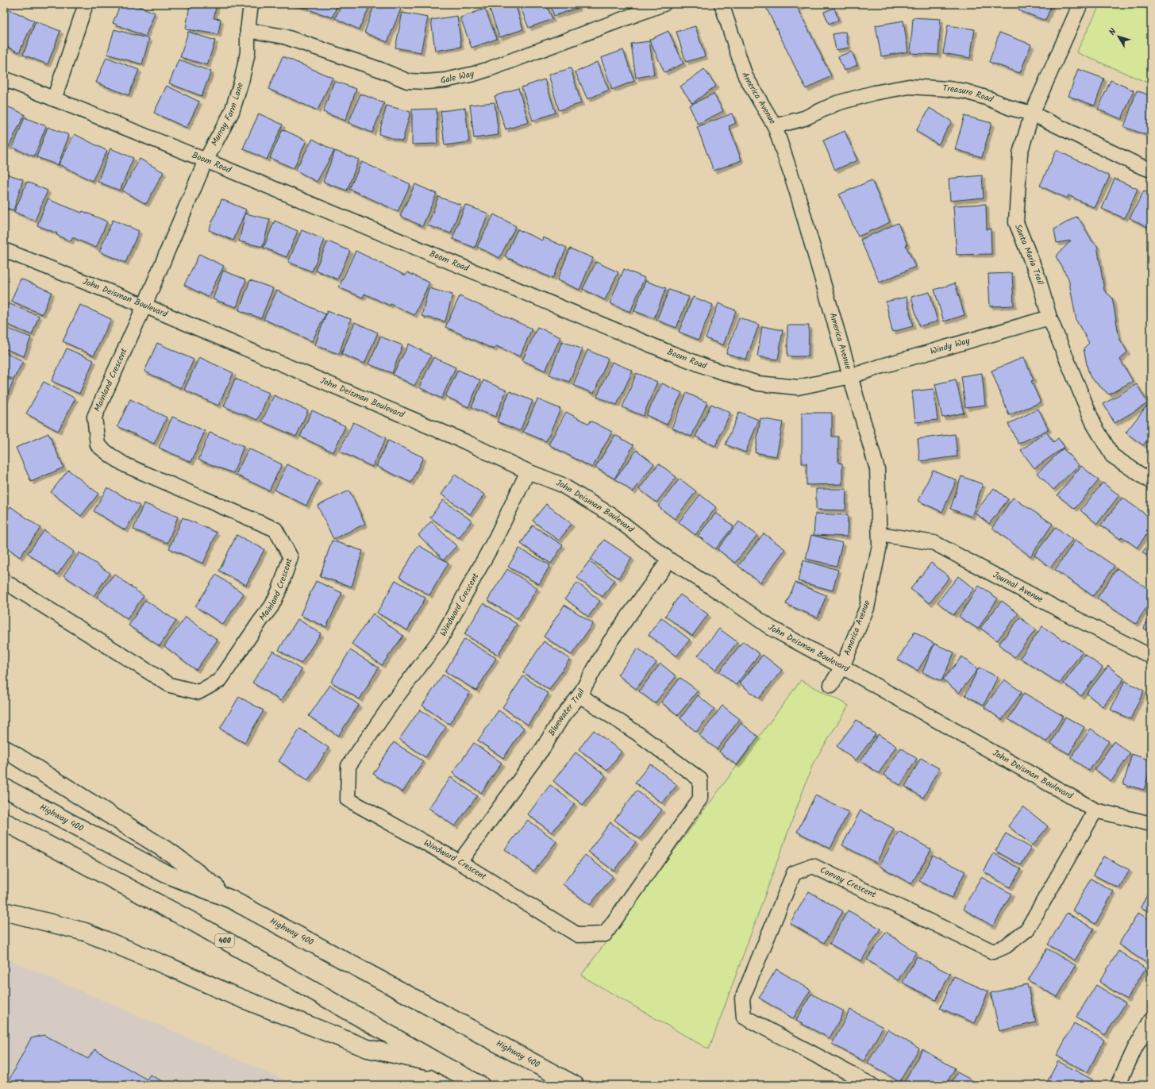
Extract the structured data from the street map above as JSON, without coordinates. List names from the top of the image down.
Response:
{
  "streets": {
    "highway": ["Highway 400", "400"],
    "street": [
      "Gale Way",
      "Treasure Road",
      "America Avenue",
      "Murray Farm Lane",
      "Boom Road",
      "Santa Maria Trail",
      "John Deisman Boulevard",
      "Windy Way",
      "Mainland Crescent",
      "Journal Avenue",
      "Windward Crescent",
      "Bluewater Trail",
      "Convoy Crescent"
    ]
  },
  "crossings": [
    ["Gale Way", "Murray Farm Lane"],
    ["Treasure Road", "America Avenue"],
    ["Treasure Road", "Santa Maria Trail"],
    ["America Avenue", "Boom Road"],
    ["America Avenue", "John Deisman Boulevard"],
    ["America Avenue", "Windy Way"],
    ["America Avenue", "Journal Avenue"],
    ["Murray Farm Lane", "Boom Road"],
    ["Murray Farm Lane", "John Deisman Boulevard"],
    ["Murray Farm Lane", "Mainland Crescent"],
    ["Boom Road", "Windy Way"],
    ["Santa Maria Trail", "Windy Way"],
    ["John Deisman Boulevard", "Mainland Crescent"],
    ["John Deisman Boulevard", "Windward Crescent"],
    ["John Deisman Boulevard", "Bluewater Trail"],
    ["John Deisman Boulevard", "Convoy Crescent"],
    ["Windward Crescent", "Bluewater Trail"]
  ],
  "north": "top left"
}
